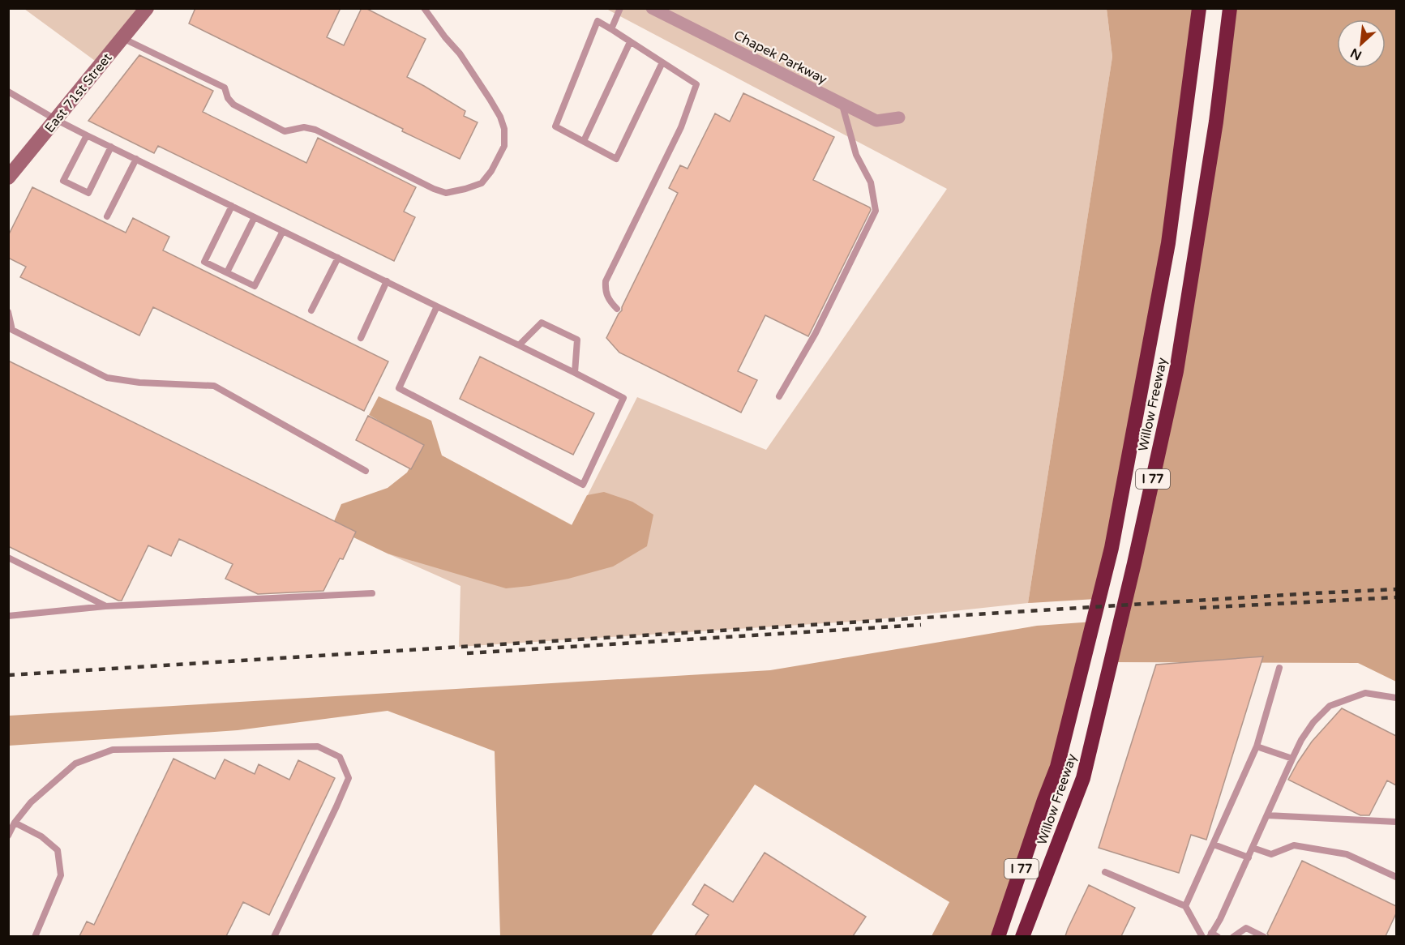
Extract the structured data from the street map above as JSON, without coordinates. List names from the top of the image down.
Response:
{
  "streets": {
    "highway": ["Willow Freeway", "I 77"],
    "main road": ["East 71st Street"],
    "street": ["Chapek Parkway"]
  },
  "north": "bottom left"
}
